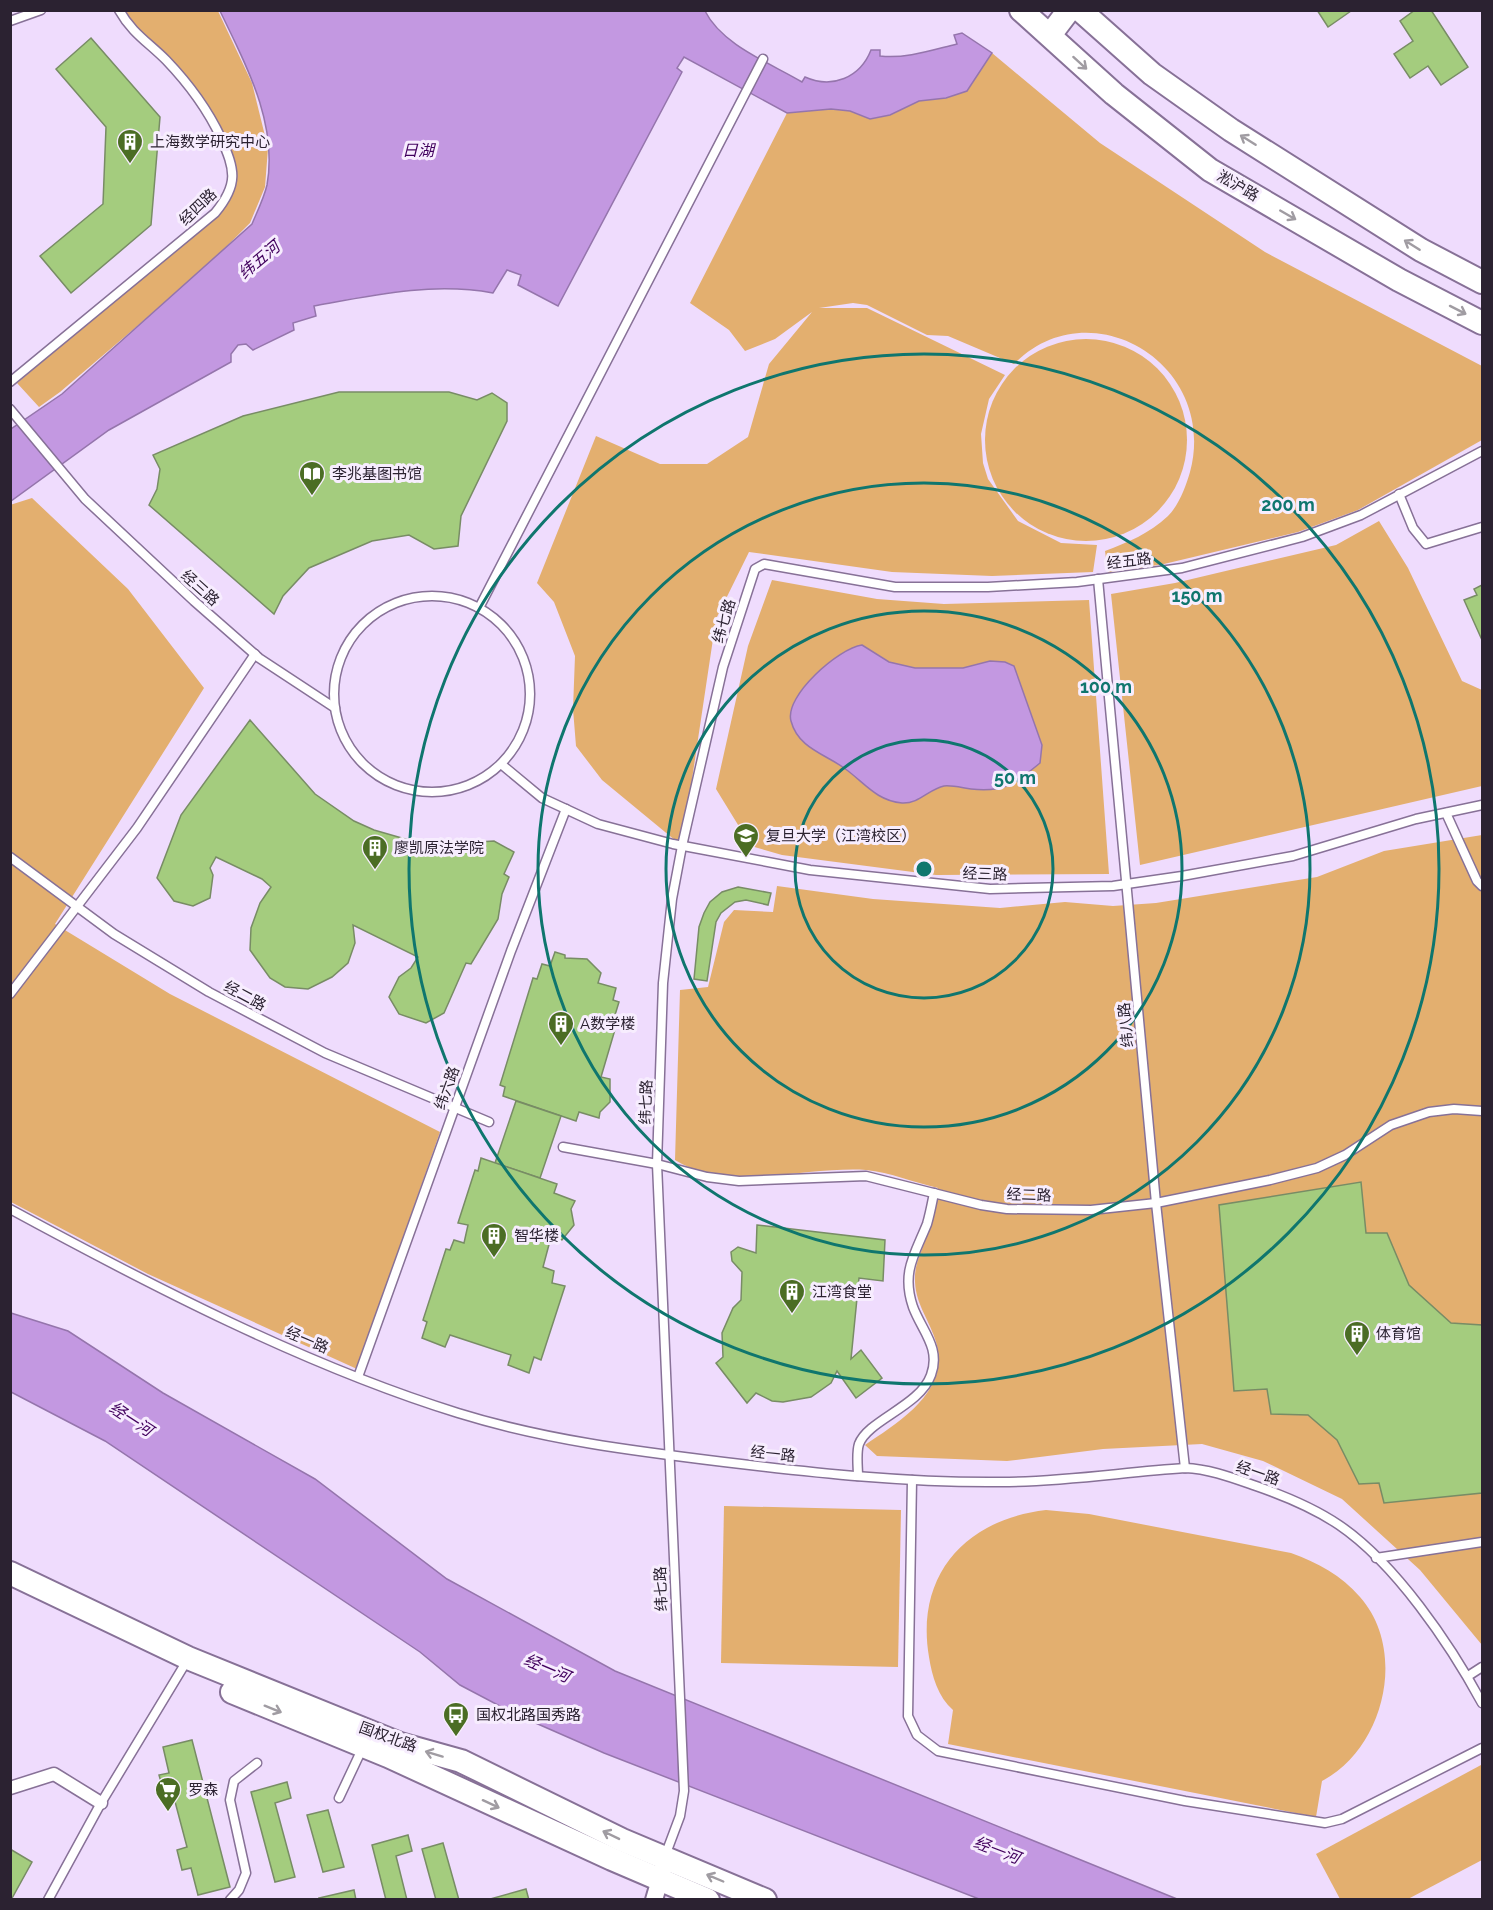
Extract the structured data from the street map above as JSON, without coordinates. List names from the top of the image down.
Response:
{
  "streets": {
    "main road": ["淞沪路", "国权北路"],
    "lane": [
      "经四路",
      "经五路",
      "经三路",
      "纬七路",
      "经二路",
      "纬八路",
      "纬六路",
      "经一路"
    ]
  },
  "crossings": [
    ["经五路", "纬七路"],
    ["经五路", "纬八路"],
    ["经三路", "纬七路"],
    ["经三路", "纬八路"],
    ["经三路", "纬六路"],
    ["纬七路", "经二路"],
    ["纬七路", "经一路"],
    ["纬七路", "国权北路"],
    ["经二路", "纬八路"],
    ["经二路", "纬六路"],
    ["纬八路", "经一路"],
    ["纬六路", "经一路"]
  ],
  "water": ["日湖", "纬五河", "经一河"],
  "places": {
    "building": [
      "上海数学研究中心",
      "廖凯原法学院",
      "A数学楼",
      "智华楼",
      "江湾食堂",
      "体育馆"
    ],
    "library": ["李兆基图书馆"],
    "school or university": ["复旦大学（江湾校区）"],
    "bus stop": ["国权北路国秀路"],
    "supermarket": ["罗森"]
  },
  "rings": [
    "200 m",
    "150 m",
    "100 m",
    "50 m"
  ]
}
